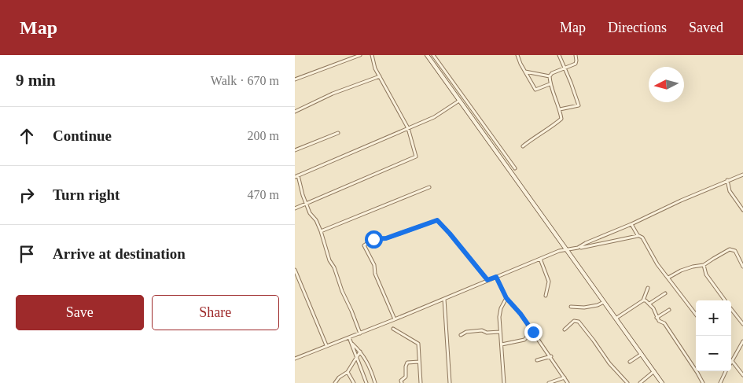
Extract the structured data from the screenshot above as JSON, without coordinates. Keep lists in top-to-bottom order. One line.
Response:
{"north":"left","page":{"header":"Map","nav":["Map","Directions","Saved"],"heading":["9 min","Walk · 670 m"],"list":[["Continue","200 m"],["Turn right","470 m"],"Arrive at destination"],"buttons":["Save","Share"],"map_buttons":["+","−"]}}
